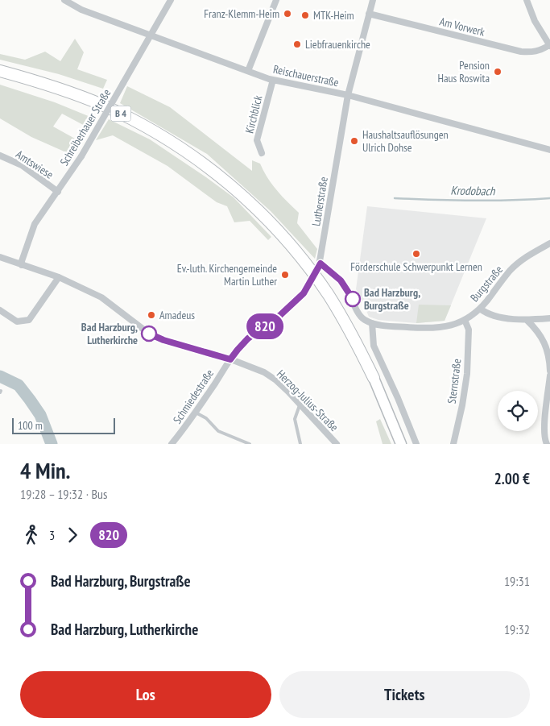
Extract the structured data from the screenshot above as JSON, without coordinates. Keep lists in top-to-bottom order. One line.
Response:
{"streets":{"highway":["B 4"],"street":["Am Vorwerk","Reischauerstraße","Kirchblick","Schreiberhauer Straße","Amtswiese","Lutherstraße","Burgstraße","Sternstraße","Schmiedestraße","Herzog-Julius-Straße"]},"crossings":[["Am Vorwerk","Lutherstraße"],["Reischauerstraße","Kirchblick"],["Reischauerstraße","Schreiberhauer Straße"],["Reischauerstraße","Lutherstraße"],["Schreiberhauer Straße","Amtswiese"],["Schreiberhauer Straße","Herzog-Julius-Straße"],["Lutherstraße","Schmiedestraße"],["Lutherstraße","Herzog-Julius-Straße"],["Burgstraße","Sternstraße"],["Schmiedestraße","Herzog-Julius-Straße"]],"water":["Krodobach"],"places":["Franz-Klemm-Heim","MTK-Heim","Liebfrauenkirche","Pension Haus Roswita","Haushaltsauflösungen Ulrich Dohse","Förderschule Schwerpunkt Lernen","Ev.-luth. Kirchengemeinde Martin Luther","Bad Harzburg, Burgstraße","Amadeus","Bad Harzburg, Lutherkirche"],"lines":["bus line 820"],"scale_bar":"100 m","page":{"on_map":"820","scale":"100 m","heading":["4 Min.","19:28 – 19:32 · Bus","2.00 €"],"legs":["3","820"],"list":[{"name":"Bad Harzburg, Burgstraße","value":"19:31"},{"name":"Bad Harzburg, Lutherkirche","value":"19:32"}],"buttons":["Los","Tickets"]}}
